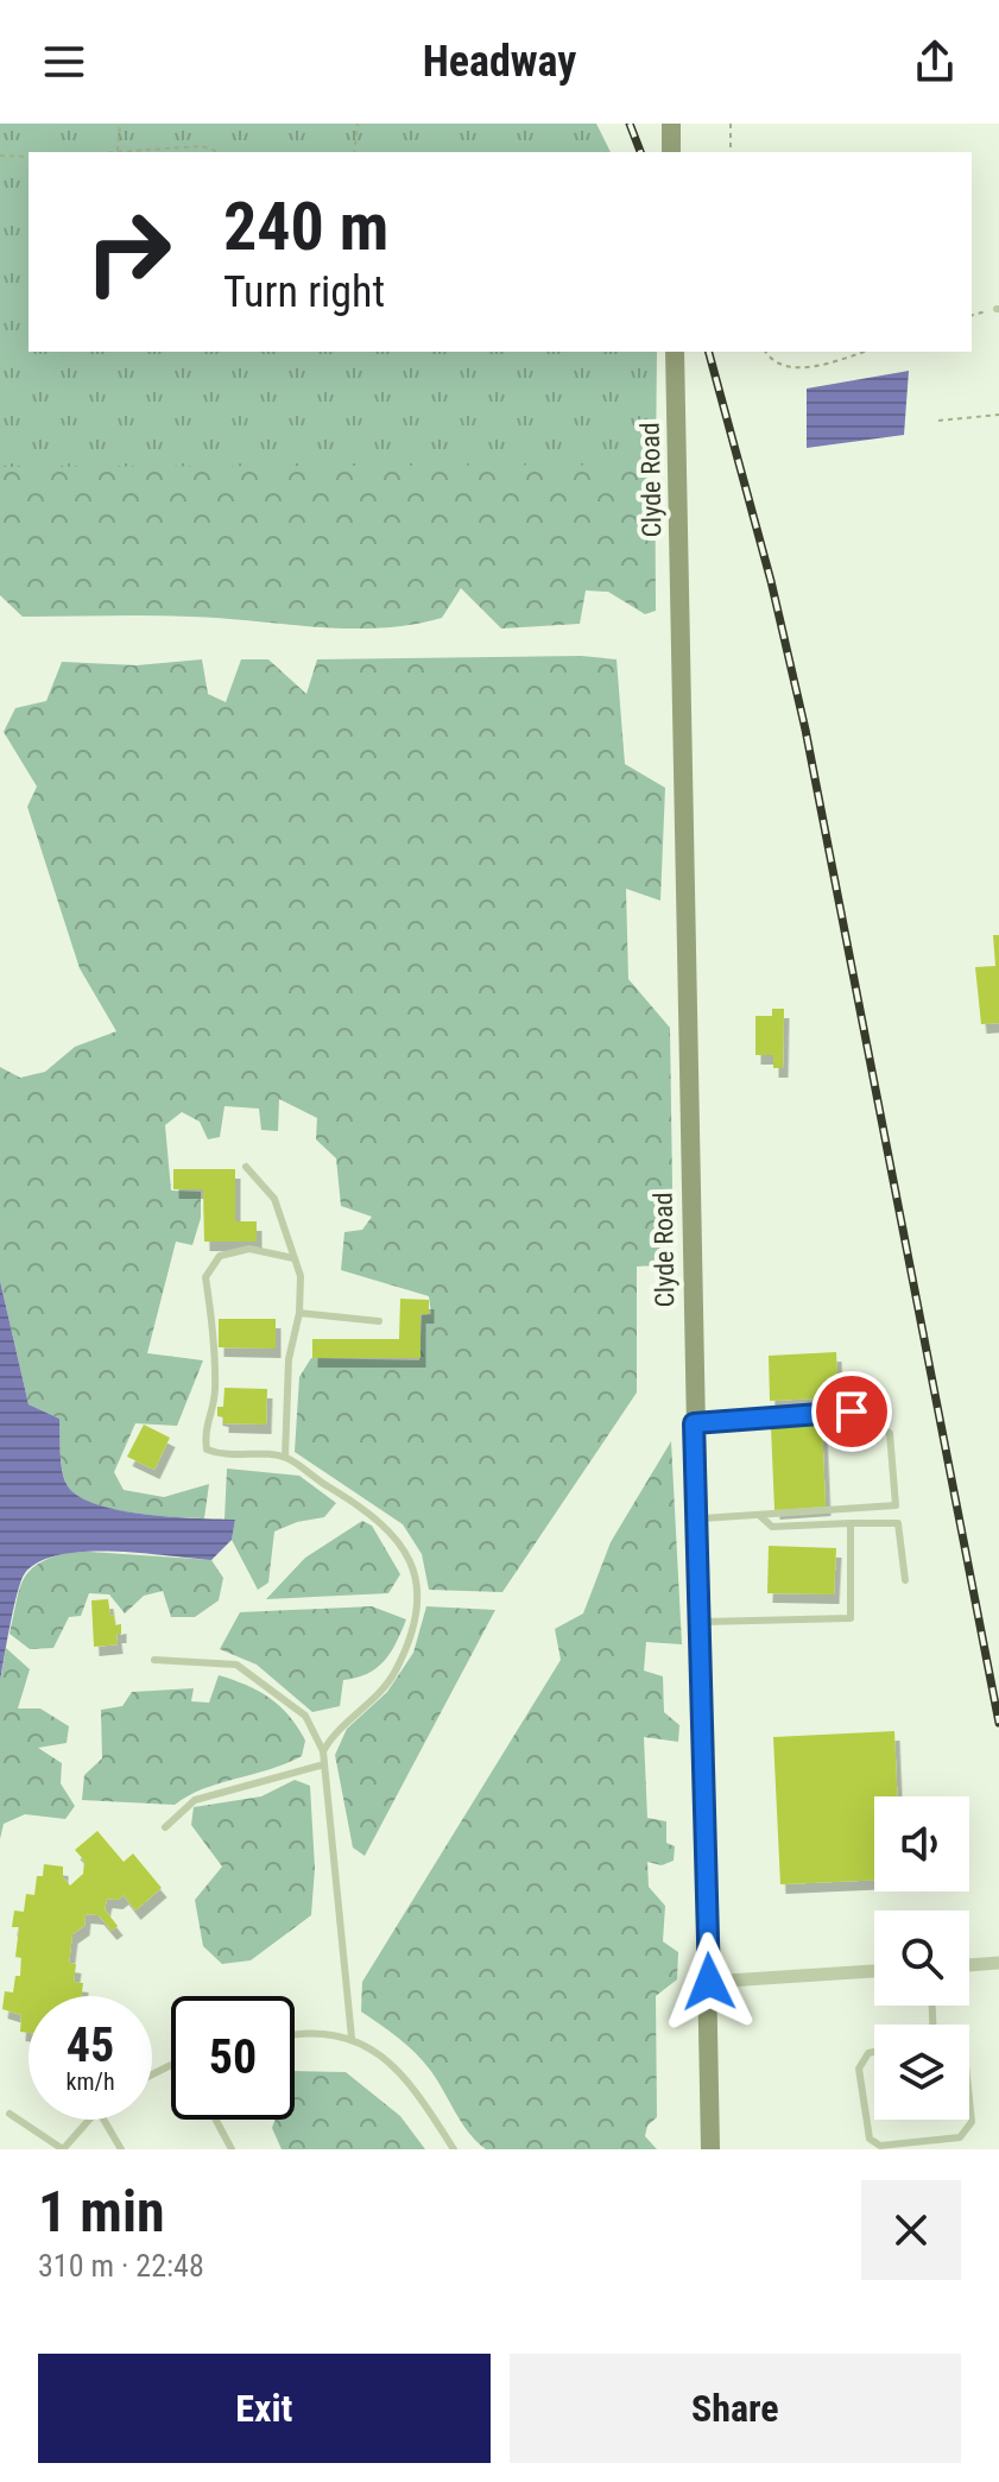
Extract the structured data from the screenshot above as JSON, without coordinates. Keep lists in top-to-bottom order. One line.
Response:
{"streets":{"main road":["Clyde Road"]},"page":{"header":"Headway","turn":["240 m","Turn right"],"speed":"45 km/h","limit":"50","heading":["1 min","310 m · 22:48"],"buttons":["Exit","Share"]}}
